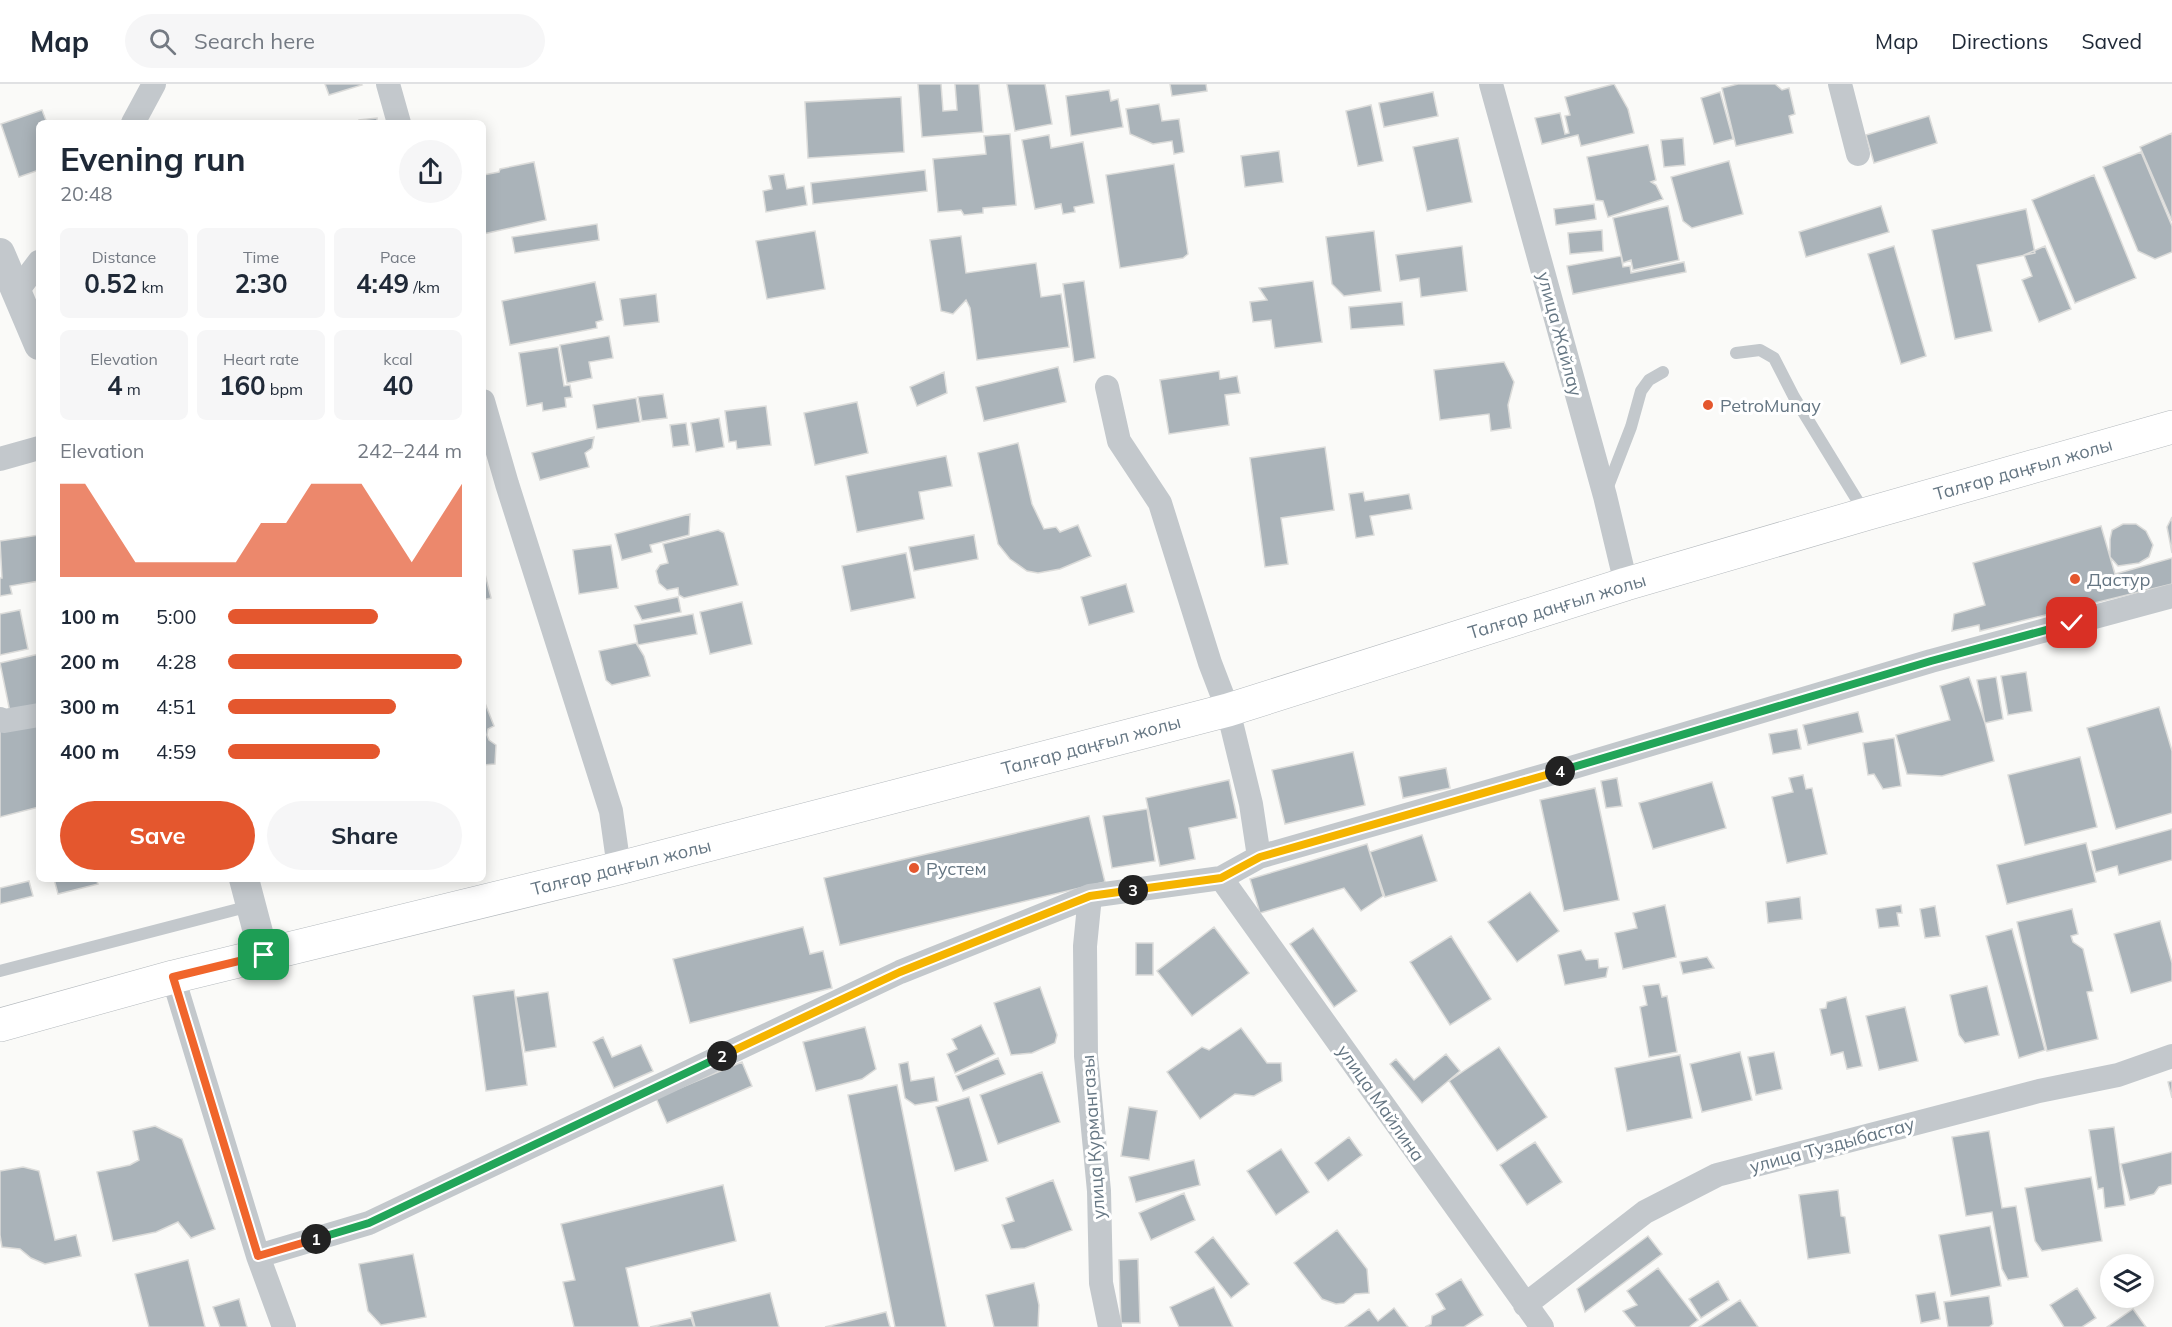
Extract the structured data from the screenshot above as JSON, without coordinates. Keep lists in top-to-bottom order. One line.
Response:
{"streets":{"main road":["Талғар даңғыл жолы"],"street":["улица Жайлау","улица Майлина","улица Курмангазы","улица Туздыбастау"]},"crossings":[["улица Жайлау","Талғар даңғыл жолы"],["улица Майлина","улица Туздыбастау"]],"places":["PetroMunay","Дастур","Рустем"],"page":{"header":"Map","search":"Search here","nav":["Map","Directions","Saved"],"heading":["Evening run","20:48"],"stats":[["Distance","0.52 km"],["Time","2:30"],["Pace","4:49 /km"],["Elevation","4 m"],["Heart rate","160 bpm"],["kcal","40"]],"chart":["Elevation","242–244 m"],"list":[{"name":"100 m","note":"5:00"},{"name":"200 m","note":"4:28"},{"name":"300 m","note":"4:51"},{"name":"400 m","note":"4:59"}],"pins":["4","3","2","1"],"buttons":["Save","Share"]}}
